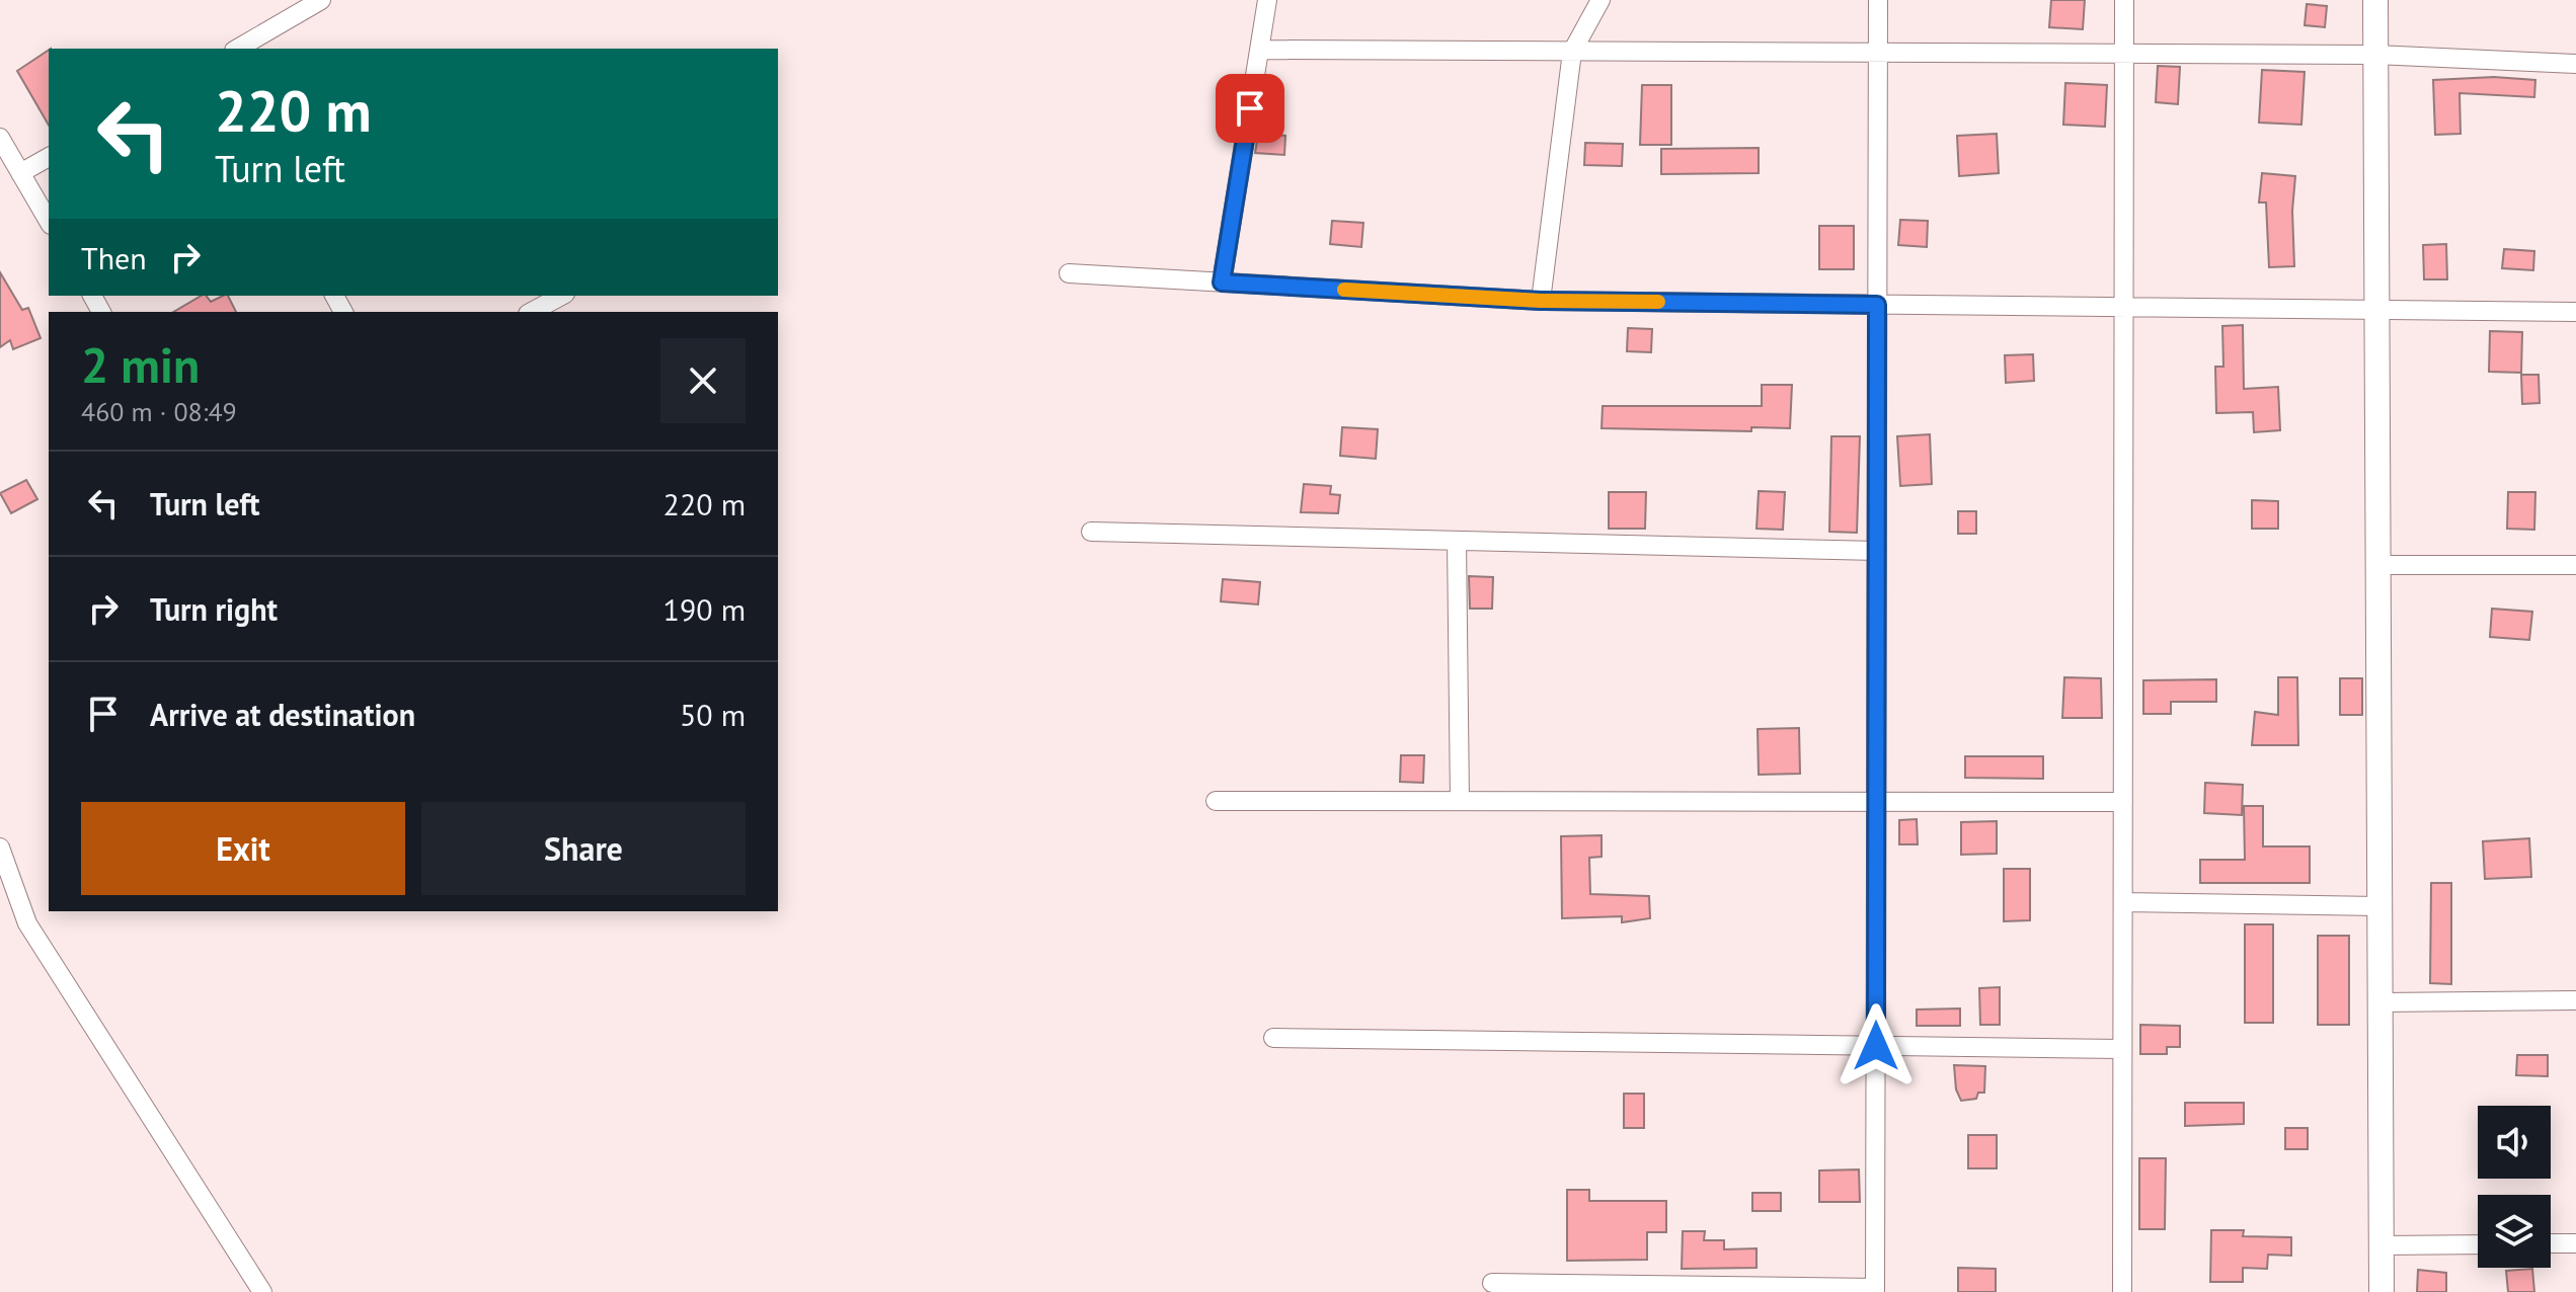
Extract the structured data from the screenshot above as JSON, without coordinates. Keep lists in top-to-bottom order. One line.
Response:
{"page":{"turn":["220 m","Turn left"],"then":"Then","heading":["2 min","460 m · 08:49"],"list":[{"name":"Turn left","value":"220 m"},{"name":"Turn right","value":"190 m"},{"name":"Arrive at destination","value":"50 m"}],"buttons":["Exit","Share"]}}
